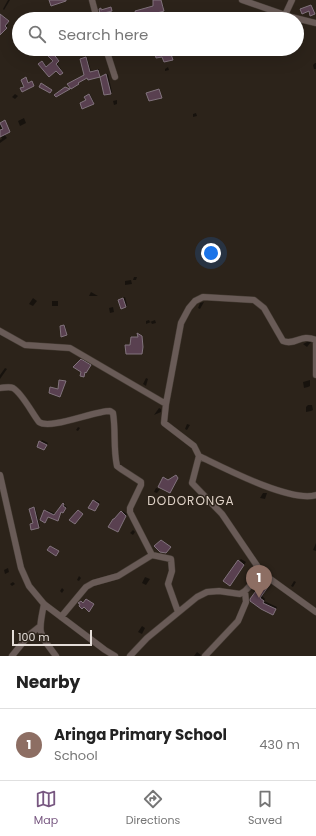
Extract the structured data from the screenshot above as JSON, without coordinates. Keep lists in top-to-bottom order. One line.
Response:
{"districts":["DODORONGA"],"scale_bar":"100 m","page":{"search":"Search here","pins":"1","scale":"100 m","heading":"Nearby","list":[{"mark":"1","name":"Aringa Primary School","note":"School","value":"430 m"}],"nav":["Map","Directions","Saved"]}}
